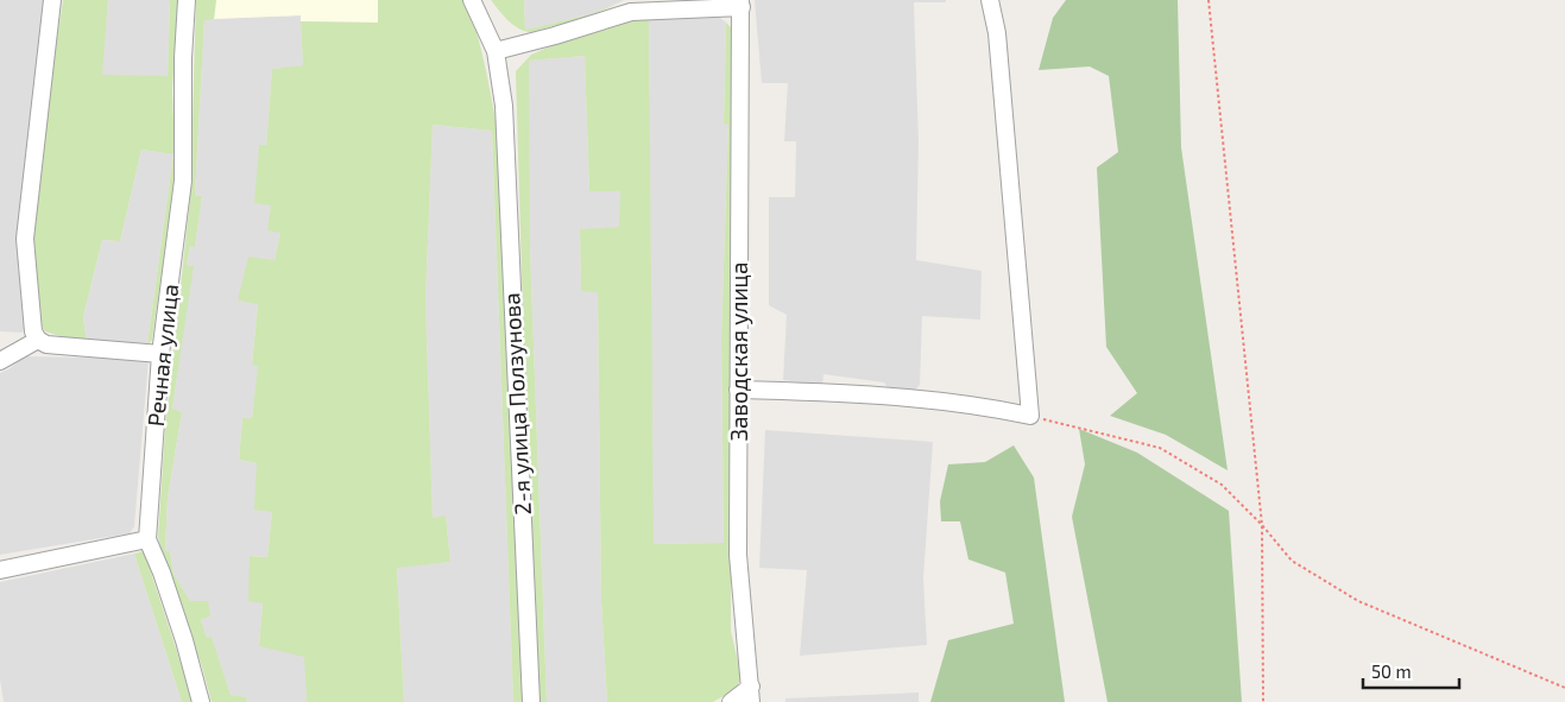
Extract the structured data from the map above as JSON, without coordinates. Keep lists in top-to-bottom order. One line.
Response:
{"streets":{"street":["Заводская улица","Речная улица","2-я улица Ползунова"]},"scale_bar":"50 m"}
